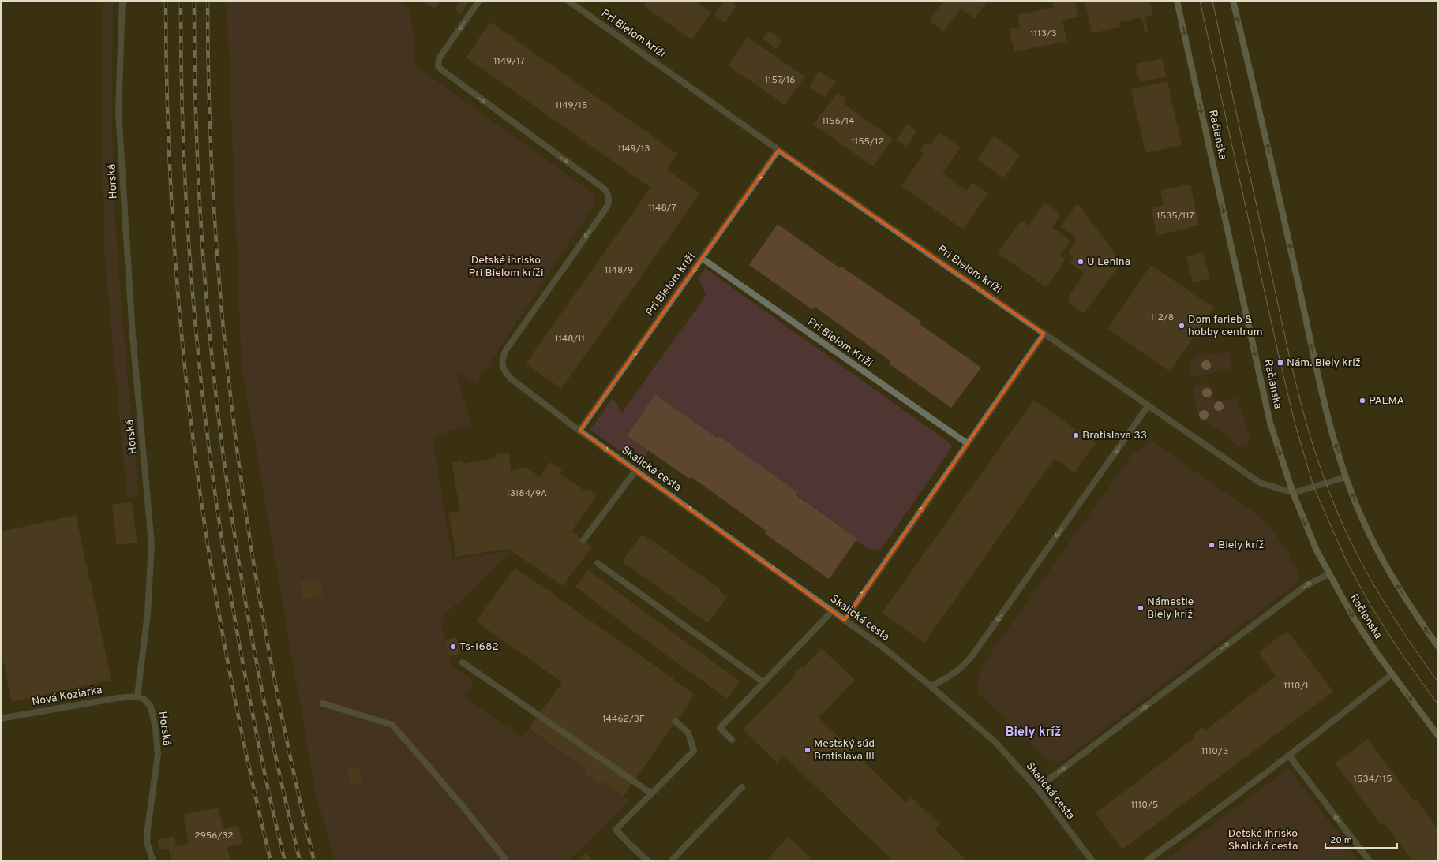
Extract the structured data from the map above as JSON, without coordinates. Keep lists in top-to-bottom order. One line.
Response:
{"streets":{"main road":["Račianska"],"street":["Pri Bielom kríži","Horská","Pri Bielom Kríži","Skalická cesta","Nová Koziarka"]},"crossings":[["Pri Bielom kríži","Pri Bielom Kríži"],["Pri Bielom kríži","Skalická cesta"],["Horská","Nová Koziarka"]],"districts":["Biely kríž"],"parks":["Detské ihrisko Pri Bielom kríži","Detské ihrisko Skalická cesta"],"places":{"other":["U Lenina","Dom farieb & hobby centrum","PALMA","Bratislava 33","Biely kríž","Námestie Biely kríž","Ts-1682","Mestský súd Bratislava III"],"transit":["Nám. Biely kríž"]},"house_numbers":["1113/3","1149/17","1157/16","1149/15","1156/14","1155/12","1149/13","1148/7","1535/117","1148/9","1112/8","1148/11","13184/9A","1110/1","14462/3F","1110/3","1534/115","1110/5","2956/32"],"scale_bar":"20 m"}
